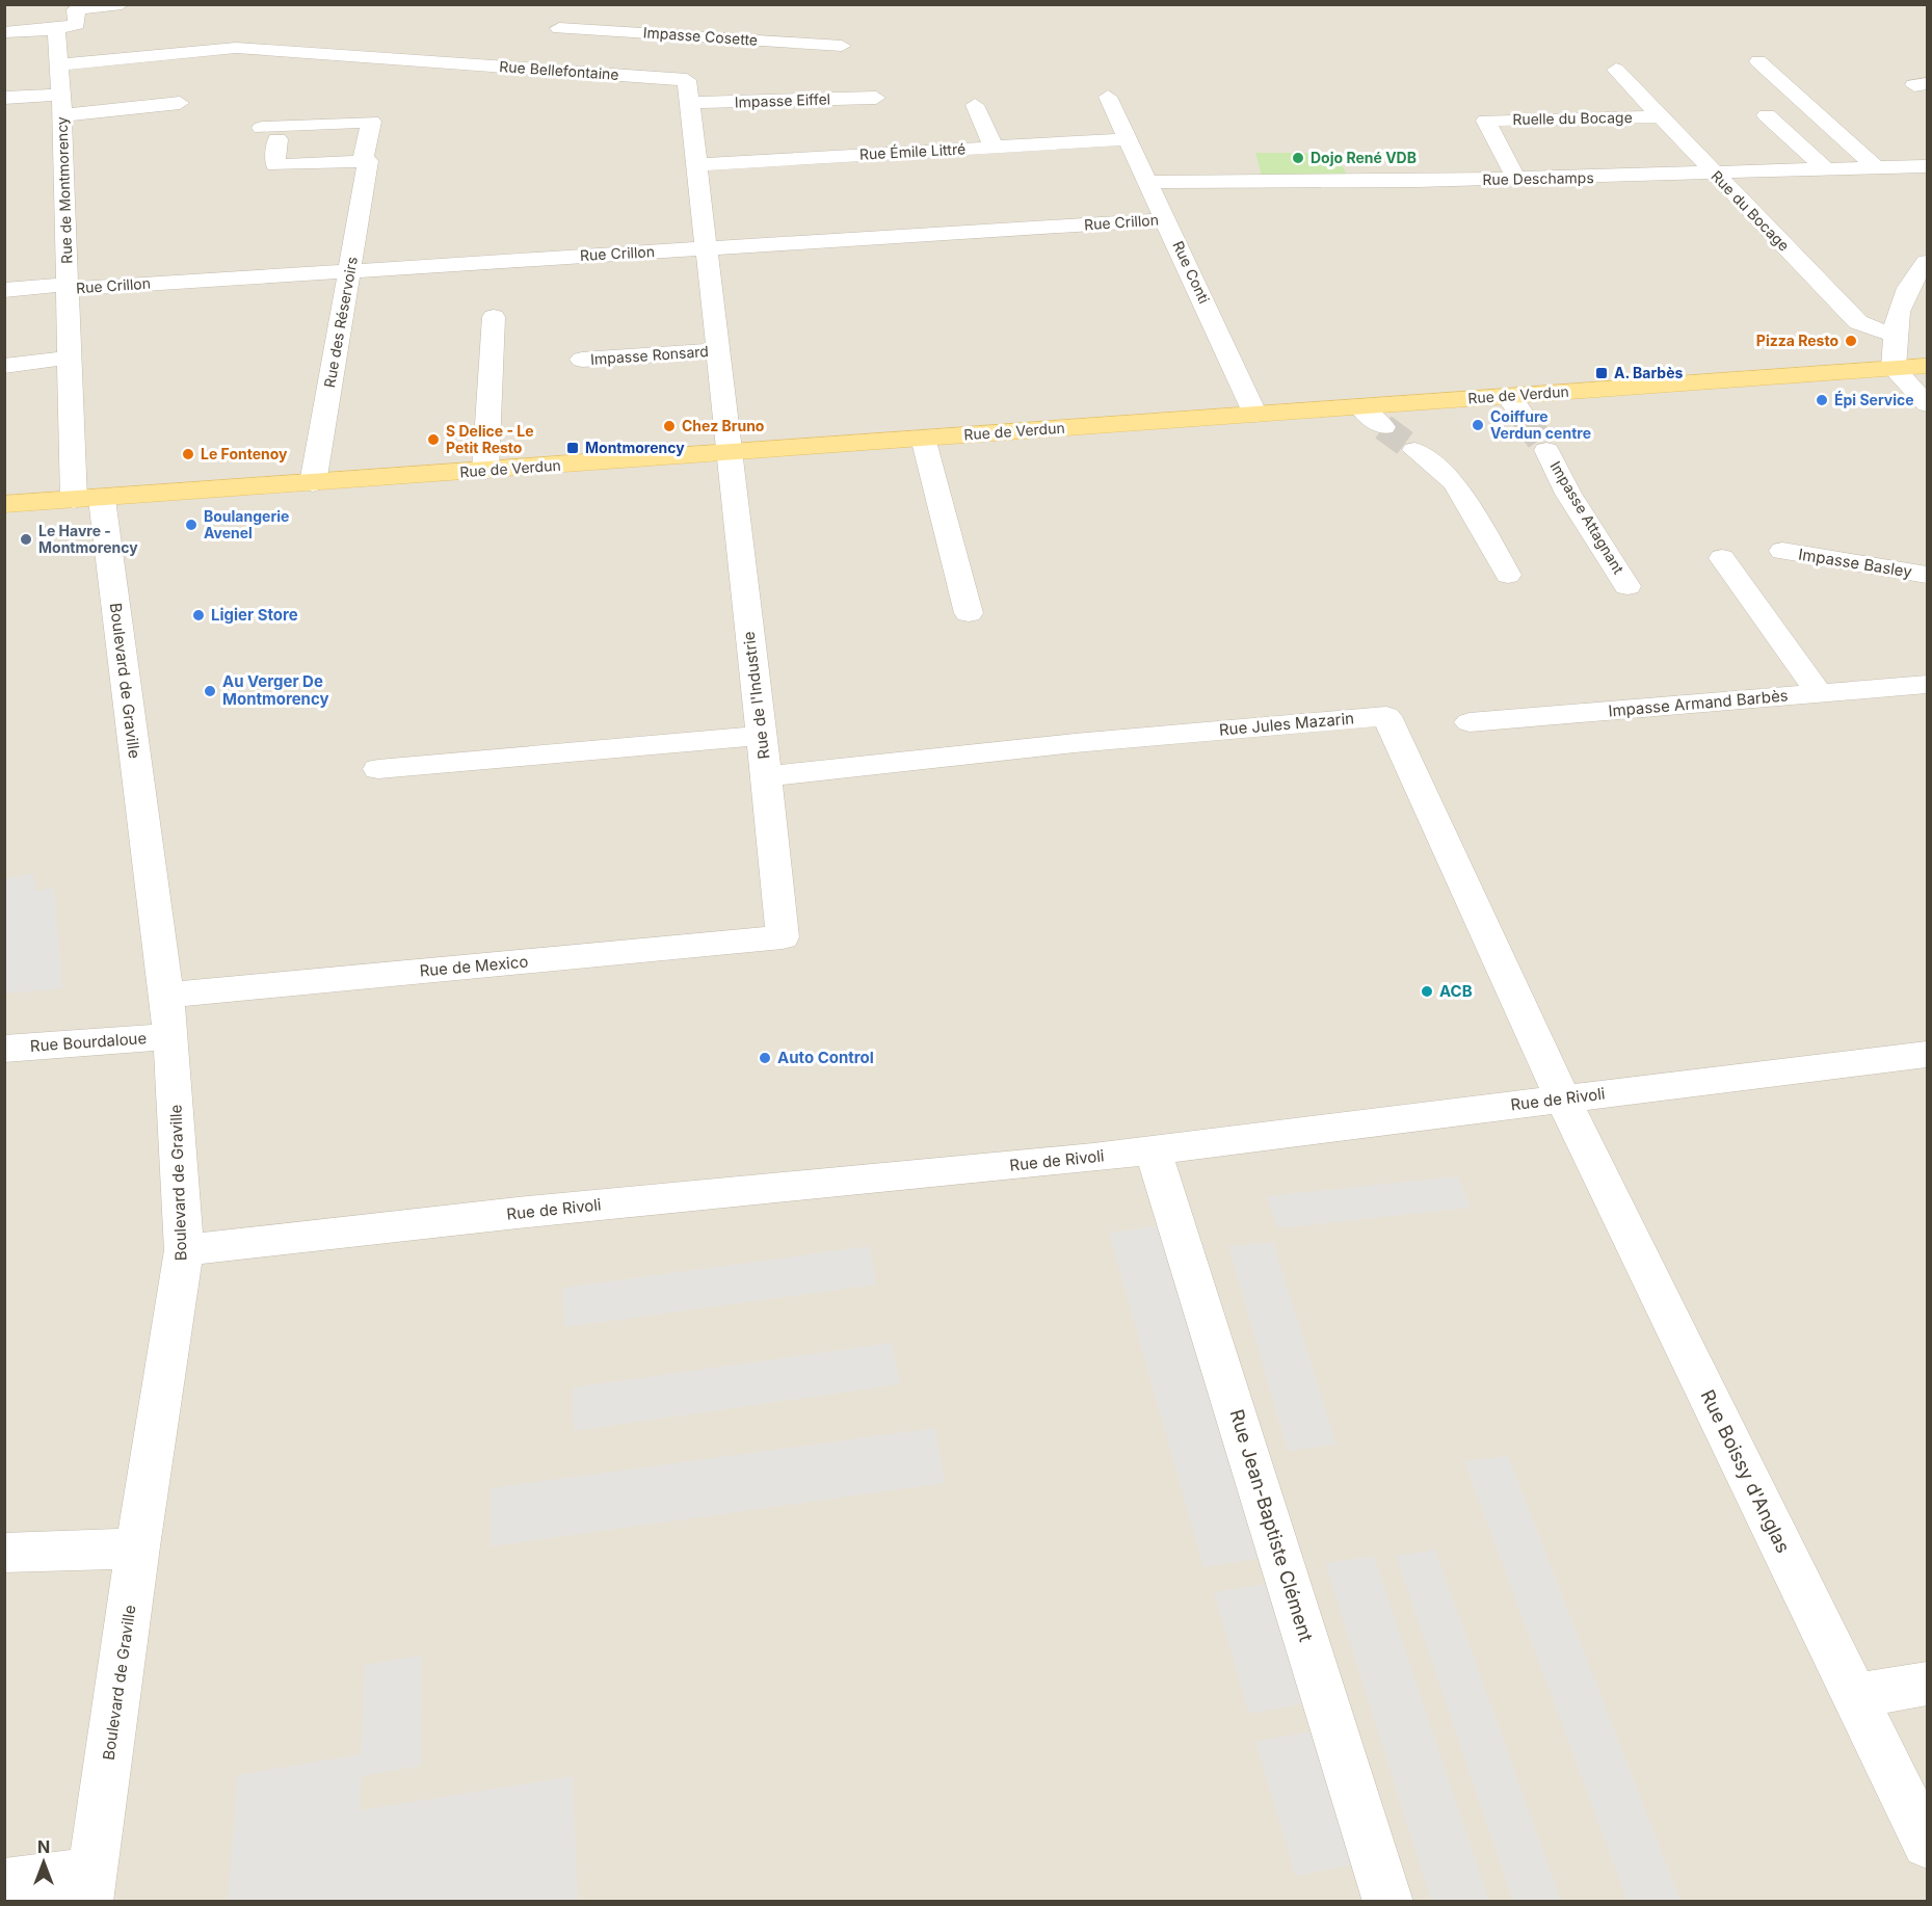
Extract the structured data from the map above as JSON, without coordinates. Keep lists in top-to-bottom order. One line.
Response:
{"streets":{"main road":["Rue de Verdun"],"street":["Impasse Cosette","Rue Bellefontaine","Impasse Eiffel","Ruelle du Bocage","Rue Émile Littré","Rue Deschamps","Rue de Montmorency","Rue du Bocage","Rue Crillon","Rue Conti","Rue des Réservoirs","Impasse Ronsard","Impasse Attagnant","Impasse Basley","Boulevard de Graville","Rue de l'Industrie","Impasse Armand Barbès","Rue Jules Mazarin","Rue de Mexico","Rue Bourdaloue","Rue de Rivoli","Rue Boissy d'Anglas","Rue Jean-Baptiste Clément"]},"crossings":[["Rue Bellefontaine","Impasse Eiffel"],["Rue Bellefontaine","Rue de Montmorency"],["Ruelle du Bocage","Rue Deschamps"],["Ruelle du Bocage","Rue du Bocage"],["Rue Émile Littré","Rue Conti"],["Rue Deschamps","Rue du Bocage"],["Rue Deschamps","Rue Conti"],["Rue de Montmorency","Rue Crillon"],["Rue de Montmorency","Rue de Verdun"],["Rue de Montmorency","Boulevard de Graville"],["Rue Crillon","Rue Conti"],["Rue Crillon","Rue des Réservoirs"],["Rue Conti","Rue de Verdun"],["Rue des Réservoirs","Rue de Verdun"],["Rue de Verdun","Boulevard de Graville"],["Rue de Verdun","Rue de l'Industrie"],["Boulevard de Graville","Rue de Mexico"],["Boulevard de Graville","Rue Bourdaloue"],["Boulevard de Graville","Rue de Rivoli"],["Rue de l'Industrie","Rue Jules Mazarin"],["Rue de l'Industrie","Rue de Mexico"],["Rue Jules Mazarin","Rue de Rivoli"],["Rue Jules Mazarin","Rue Boissy d'Anglas"],["Rue de Rivoli","Rue Boissy d'Anglas"],["Rue de Rivoli","Rue Jean-Baptiste Clément"]],"places":{"other":["Dojo René VDB","Pizza Resto","Épi Service","Coiffure Verdun centre","Chez Bruno","S Delice - Le Petit Resto","Le Fontenoy","Boulangerie Avenel","Le Havre - Montmorency","Ligier Store","Au Verger De Montmorency","ACB","Auto Control"],"transit":["A. Barbès","Montmorency"]},"north":"top"}
